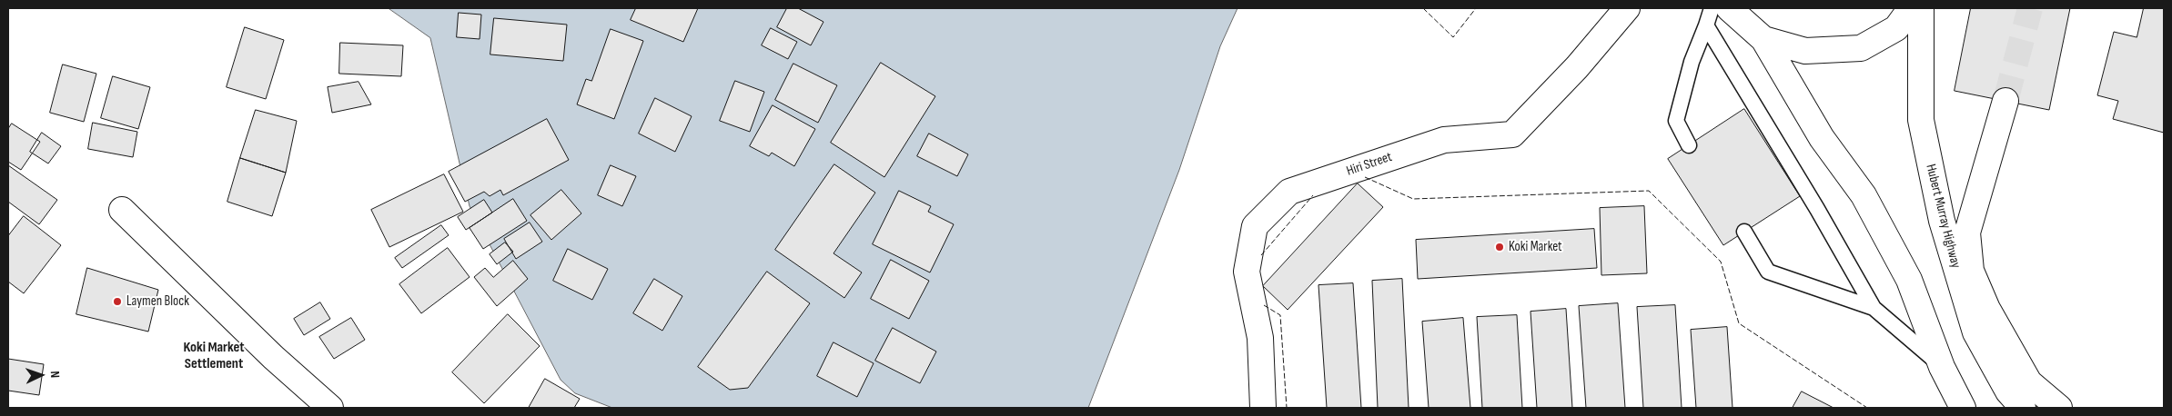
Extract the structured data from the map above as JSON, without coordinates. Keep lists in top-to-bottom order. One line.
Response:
{"streets":{"main road":["Hiri Street","Hubert Murray Highway"]},"districts":["Koki Market Settlement"],"places":["Koki Market","Laymen Block"],"north":"right"}
